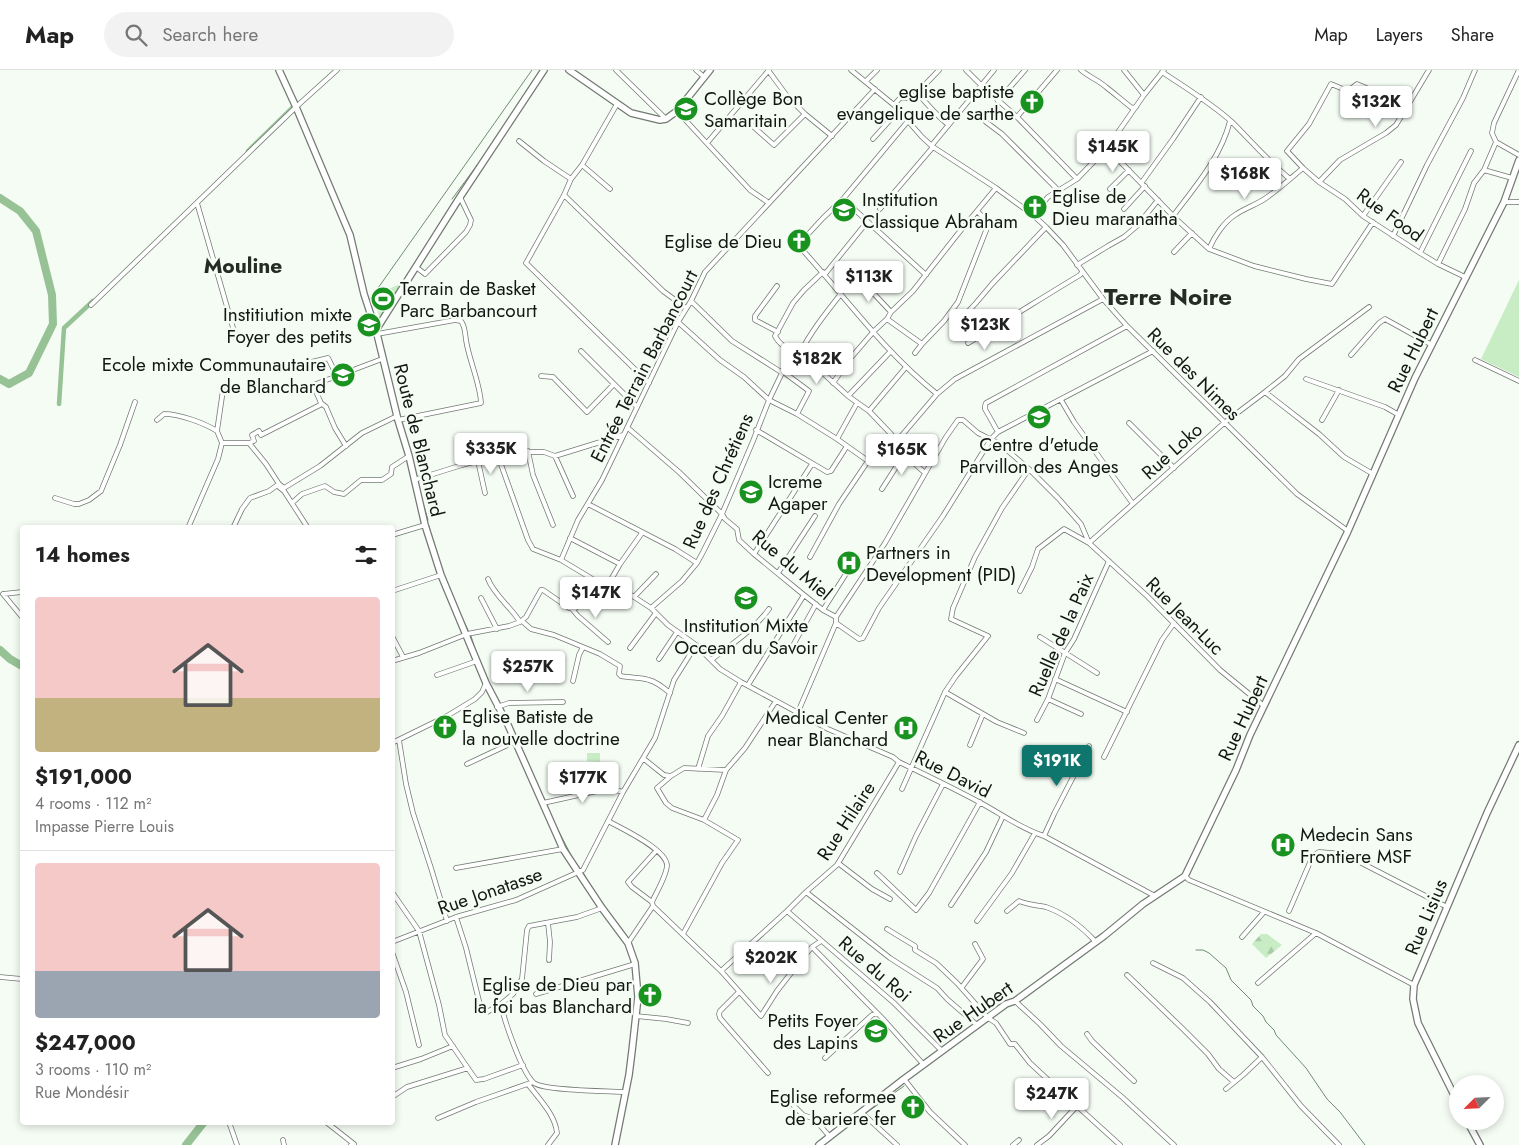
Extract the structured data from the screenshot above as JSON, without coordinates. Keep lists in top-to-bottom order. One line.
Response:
{"streets":{"street":["Rue Food","Rue Hubert","Entrée Terrain Barbancourt","Rue des Nimes","Route de Blanchard","Rue Loko","Rue des Chrétiens","Rue du Miel","Rue Jean-Luc","Ruelle de la Paix","Rue David","Rue Hilaire","Rue Jonatasse","Rue Lisius","Rue du Roi"]},"crossings":[["Rue Food","Rue Hubert"],["Rue Hubert","Rue des Nimes"],["Rue Hubert","Rue Jean-Luc"],["Rue Hubert","Rue David"],["Rue Hubert","Rue du Roi"],["Entrée Terrain Barbancourt","Rue des Nimes"],["Entrée Terrain Barbancourt","Rue du Miel"],["Rue des Nimes","Rue Loko"],["Route de Blanchard","Rue Jonatasse"],["Rue Loko","Rue Jean-Luc"],["Rue des Chrétiens","Rue du Miel"],["Rue des Chrétiens","Rue David"],["Rue Jean-Luc","Ruelle de la Paix"],["Rue David","Rue Hilaire"],["Rue David","Rue Jonatasse"],["Rue Hilaire","Rue du Roi"]],"districts":["Mouline","Terre Noire"],"places":{"church":["eglise baptiste evangelique de sarthe","Eglise de Dieu maranatha","Eglise de Dieu","Eglise Batiste de la nouvelle doctrine","Eglise de Dieu par la foi bas Blanchard","Eglise reformee de bariere fer"],"school or university":["Collège Bon Samaritain","Institution Classique Abraham","Institiution mixte Foyer des petits","Ecole mixte Communautaire de Blanchard","Centre d'etude Parvillon des Anges","Icreme Agaper","Institution Mixte Occean du Savoir","Petits Foyer des Lapins"],"sports":["Terrain de Basket Parc Barbancourt"],"hospital":["Partners in Development (PID)","Medical Center near Blanchard","Medecin Sans Frontiere MSF"]},"north":"bottom left","page":{"header":"Map","search":"Search here","nav":["Map","Layers","Share"],"price":["$132K","$145K","$168K","$113K","$123K","$182K","$335K","$165K","$147K","$257K","$191K","$177K","$202K","$247K"],"heading":"14 homes","list":[{"name":"$191,000","note":"4 rooms · 112 m² · Impasse Pierre Louis"},{"name":"$247,000","note":"3 rooms · 110 m² · Rue Mondésir"}]}}
